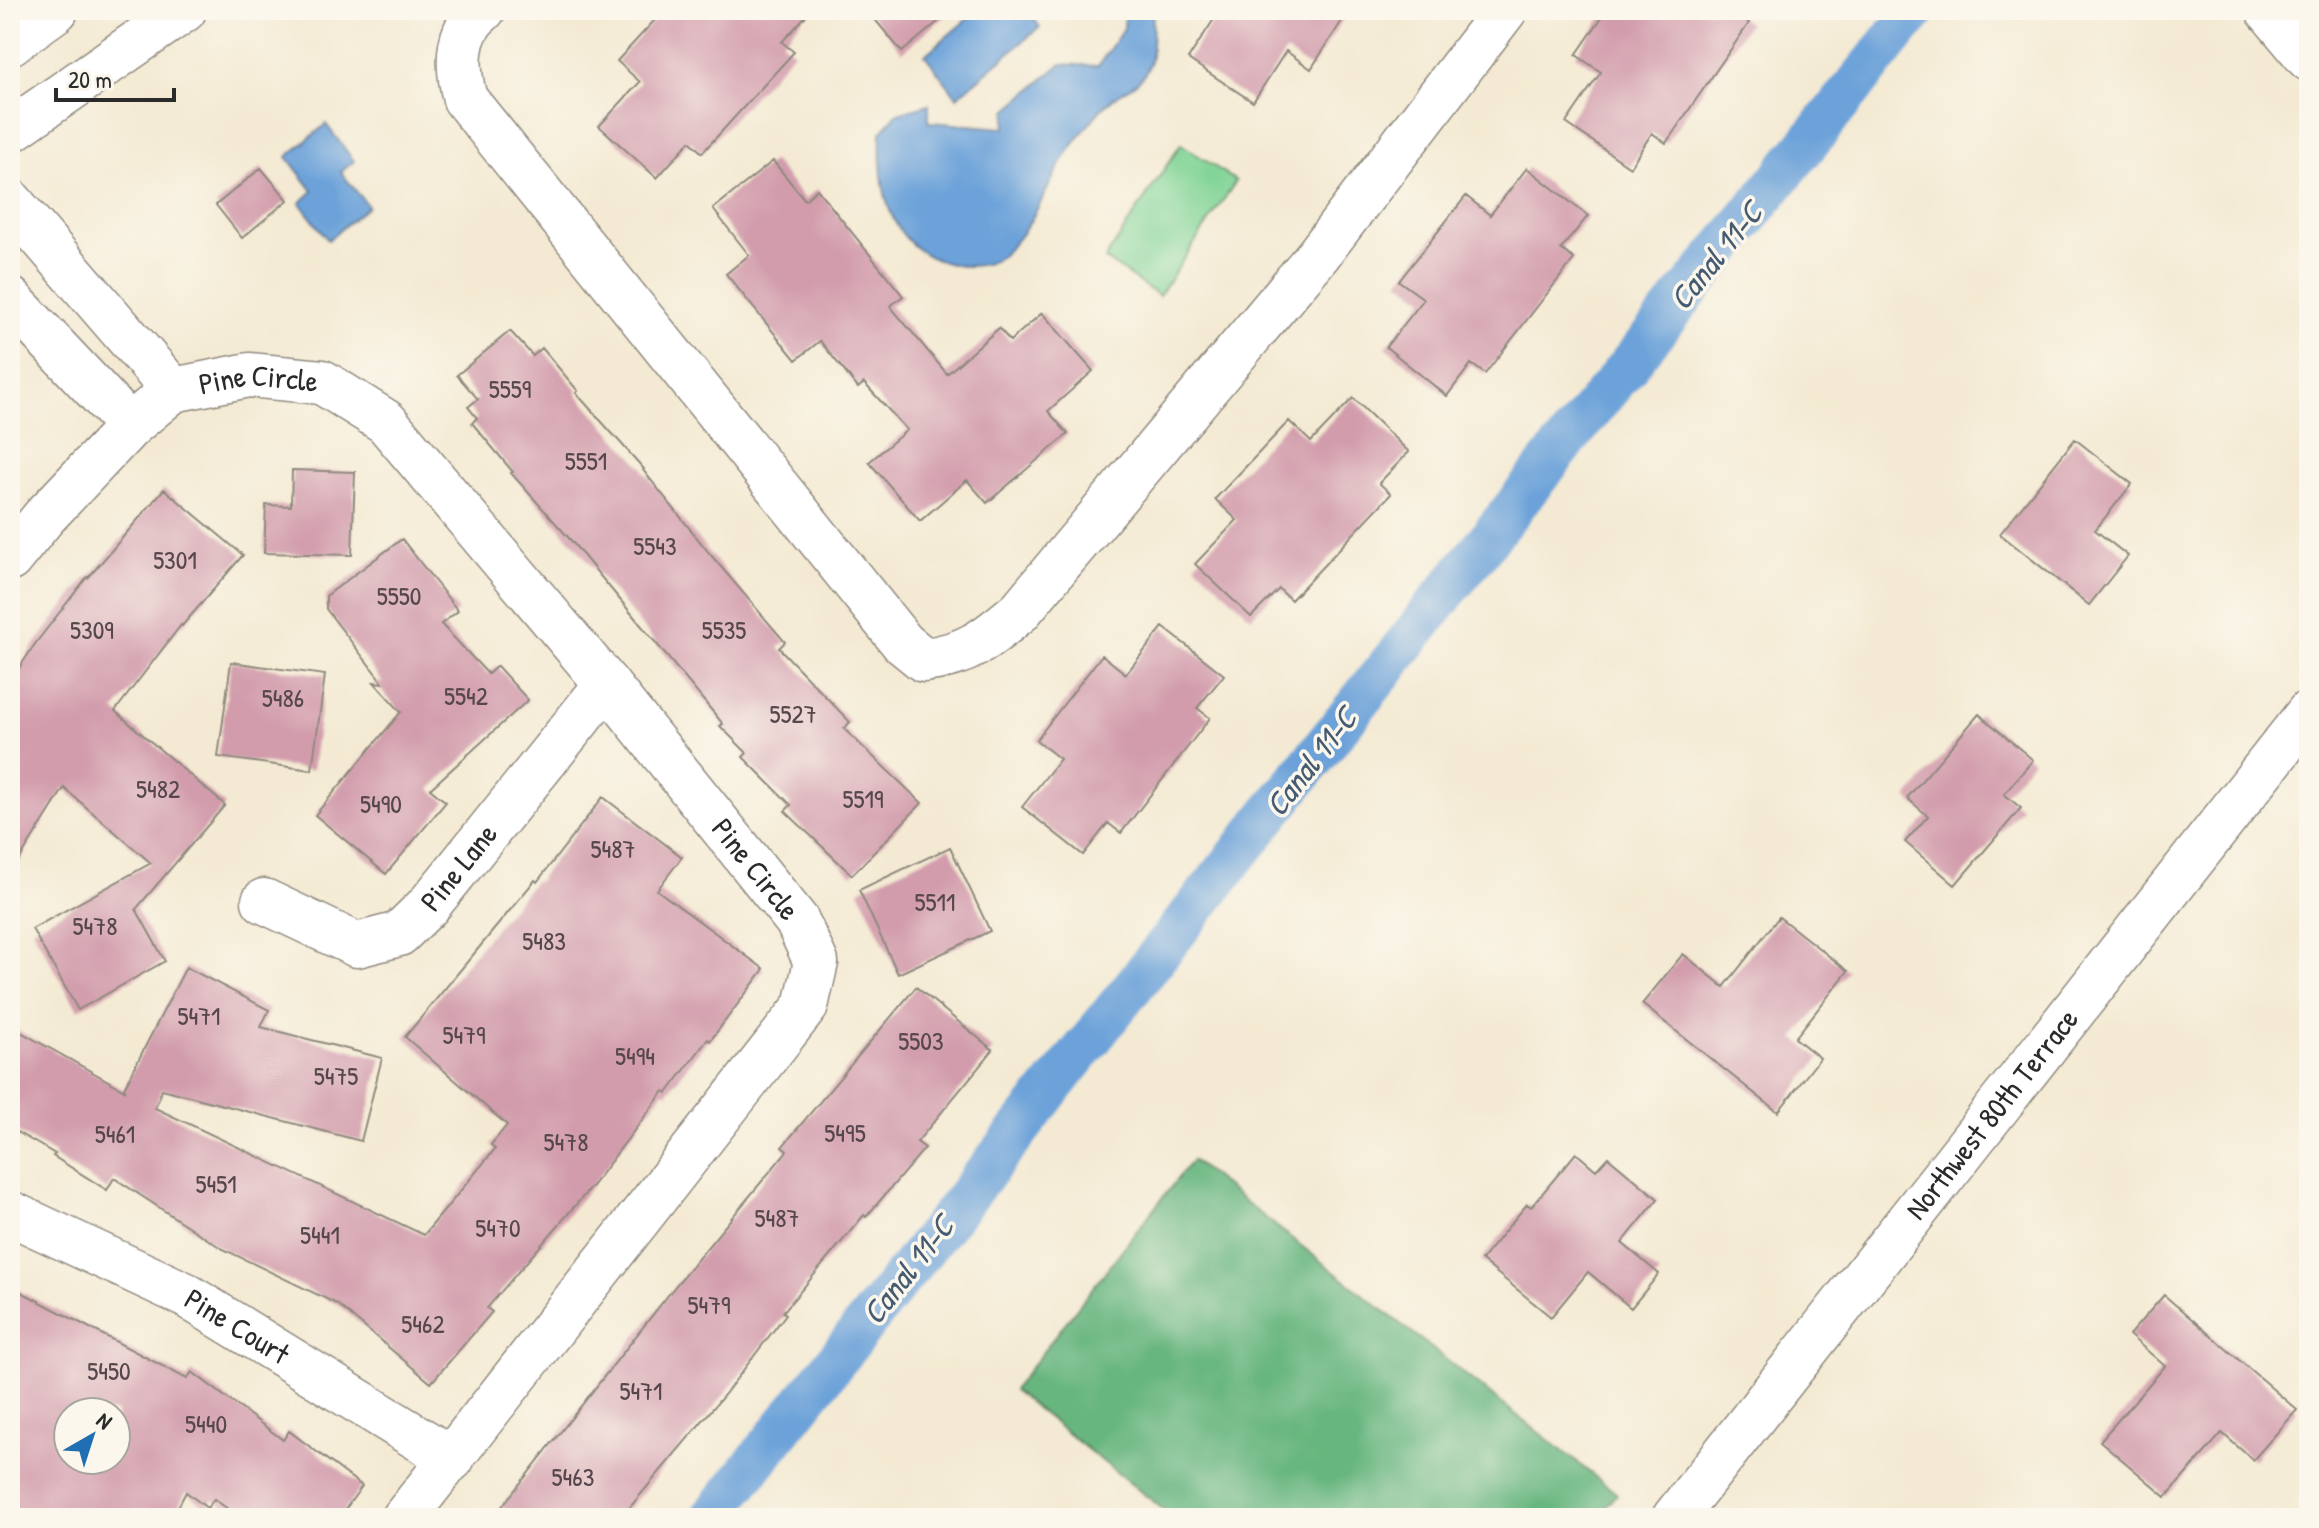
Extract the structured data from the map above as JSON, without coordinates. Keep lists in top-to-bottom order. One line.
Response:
{"streets":{"street":["Pine Circle","Pine Lane","Northwest 80th Terrace","Pine Court"]},"crossings":[["Pine Circle","Pine Lane"],["Pine Circle","Pine Court"]],"water":["Canal 11-C"],"house_numbers":["5559","5551","5543","5301","5550","5309","5535","5542","5486","5527","5482","5519","5490","5487","5511","5478","5483","5471","5479","5503","5494","5475","5495","5461","5478","5451","5487","5470","5441","5479","5462","5450","5471","5440","5463"],"scale_bar":"20 m","north":"top right"}
